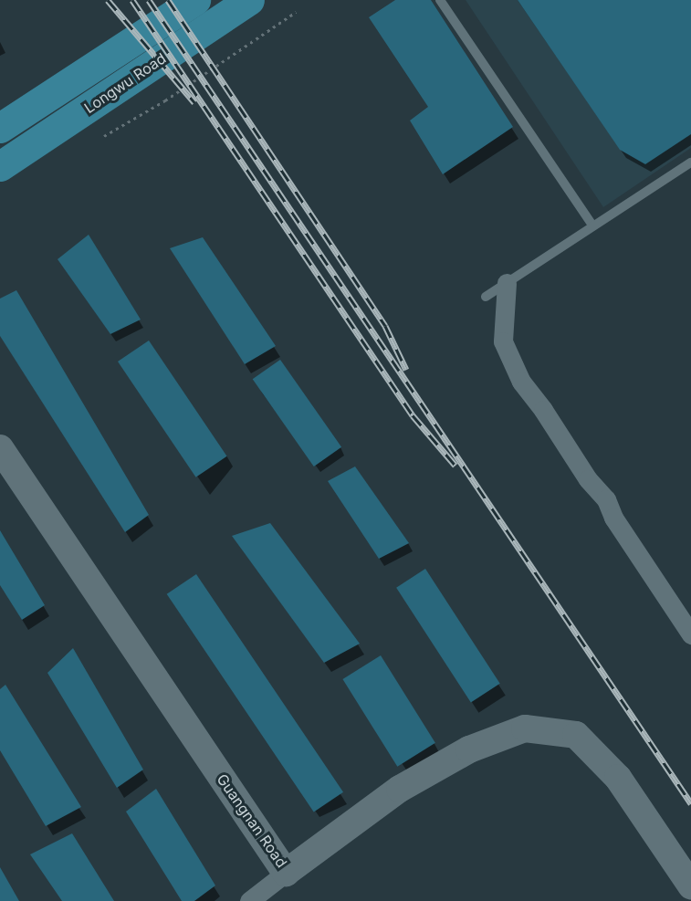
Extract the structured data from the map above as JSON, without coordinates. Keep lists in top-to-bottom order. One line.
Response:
{"streets":{"main road":["Longwu Road"],"street":["Guangnan Road"]}}
